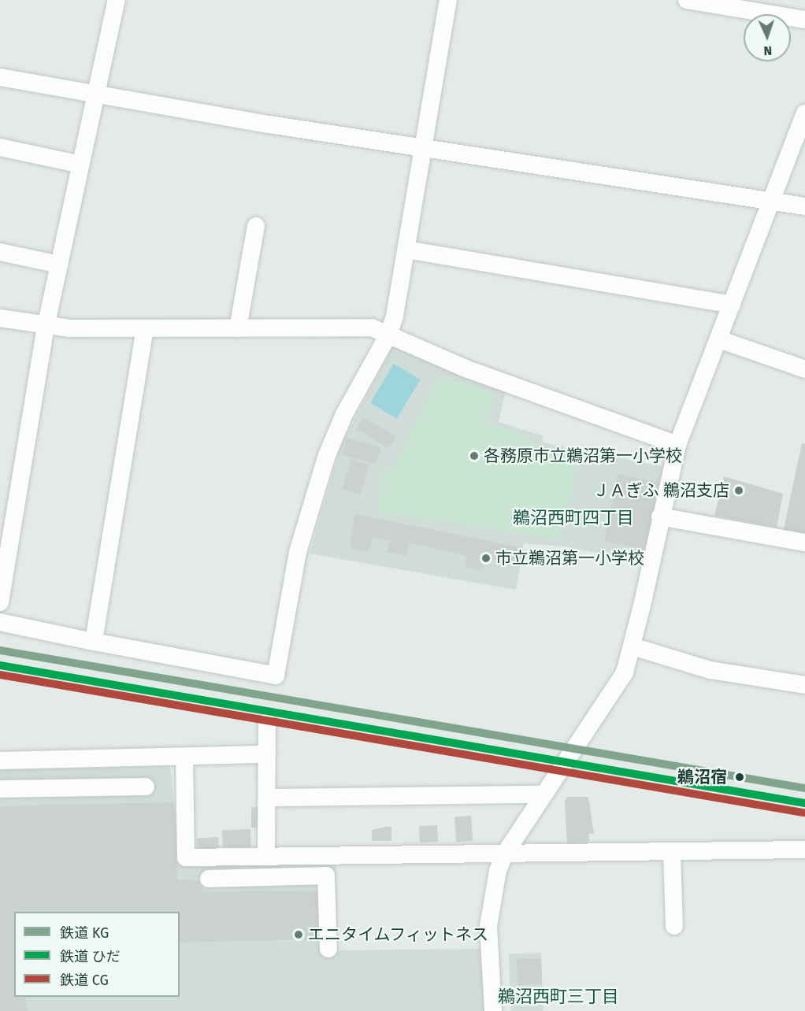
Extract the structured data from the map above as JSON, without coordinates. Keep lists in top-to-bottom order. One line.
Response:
{"districts":["鵜沼西町四丁目","鵜沼西町三丁目"],"places":["各務原市立鵜沼第一小学校","ＪＡぎふ 鵜沼支店","市立鵜沼第一小学校","鵜沼宿","エニタイムフィットネス"],"lines":["rail line KG","rail line ひだ","rail line CG"],"legend":["鉄道 KG","鉄道 ひだ","鉄道 CG"],"north":"bottom"}
